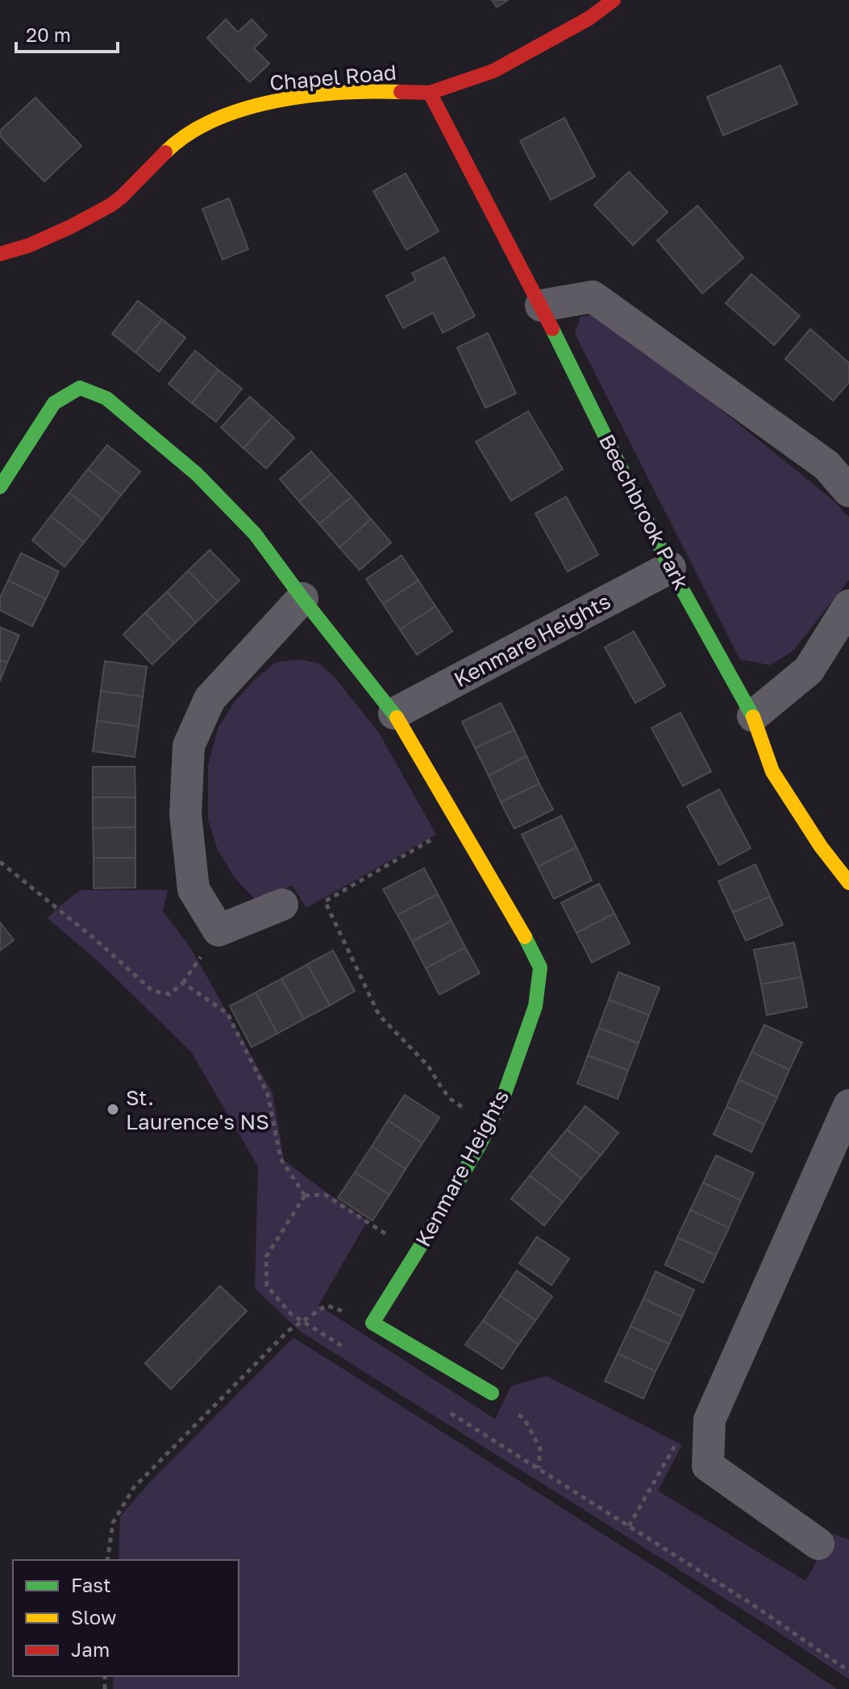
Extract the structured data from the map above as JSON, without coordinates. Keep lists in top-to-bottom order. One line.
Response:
{"streets":{"street":["Chapel Road","Beechbrook Park","Kenmare Heights"]},"crossings":[["Chapel Road","Beechbrook Park"],["Beechbrook Park","Kenmare Heights"]],"places":["St. Laurence's NS"],"legend":["Fast","Slow","Jam"],"scale_bar":"20 m"}
